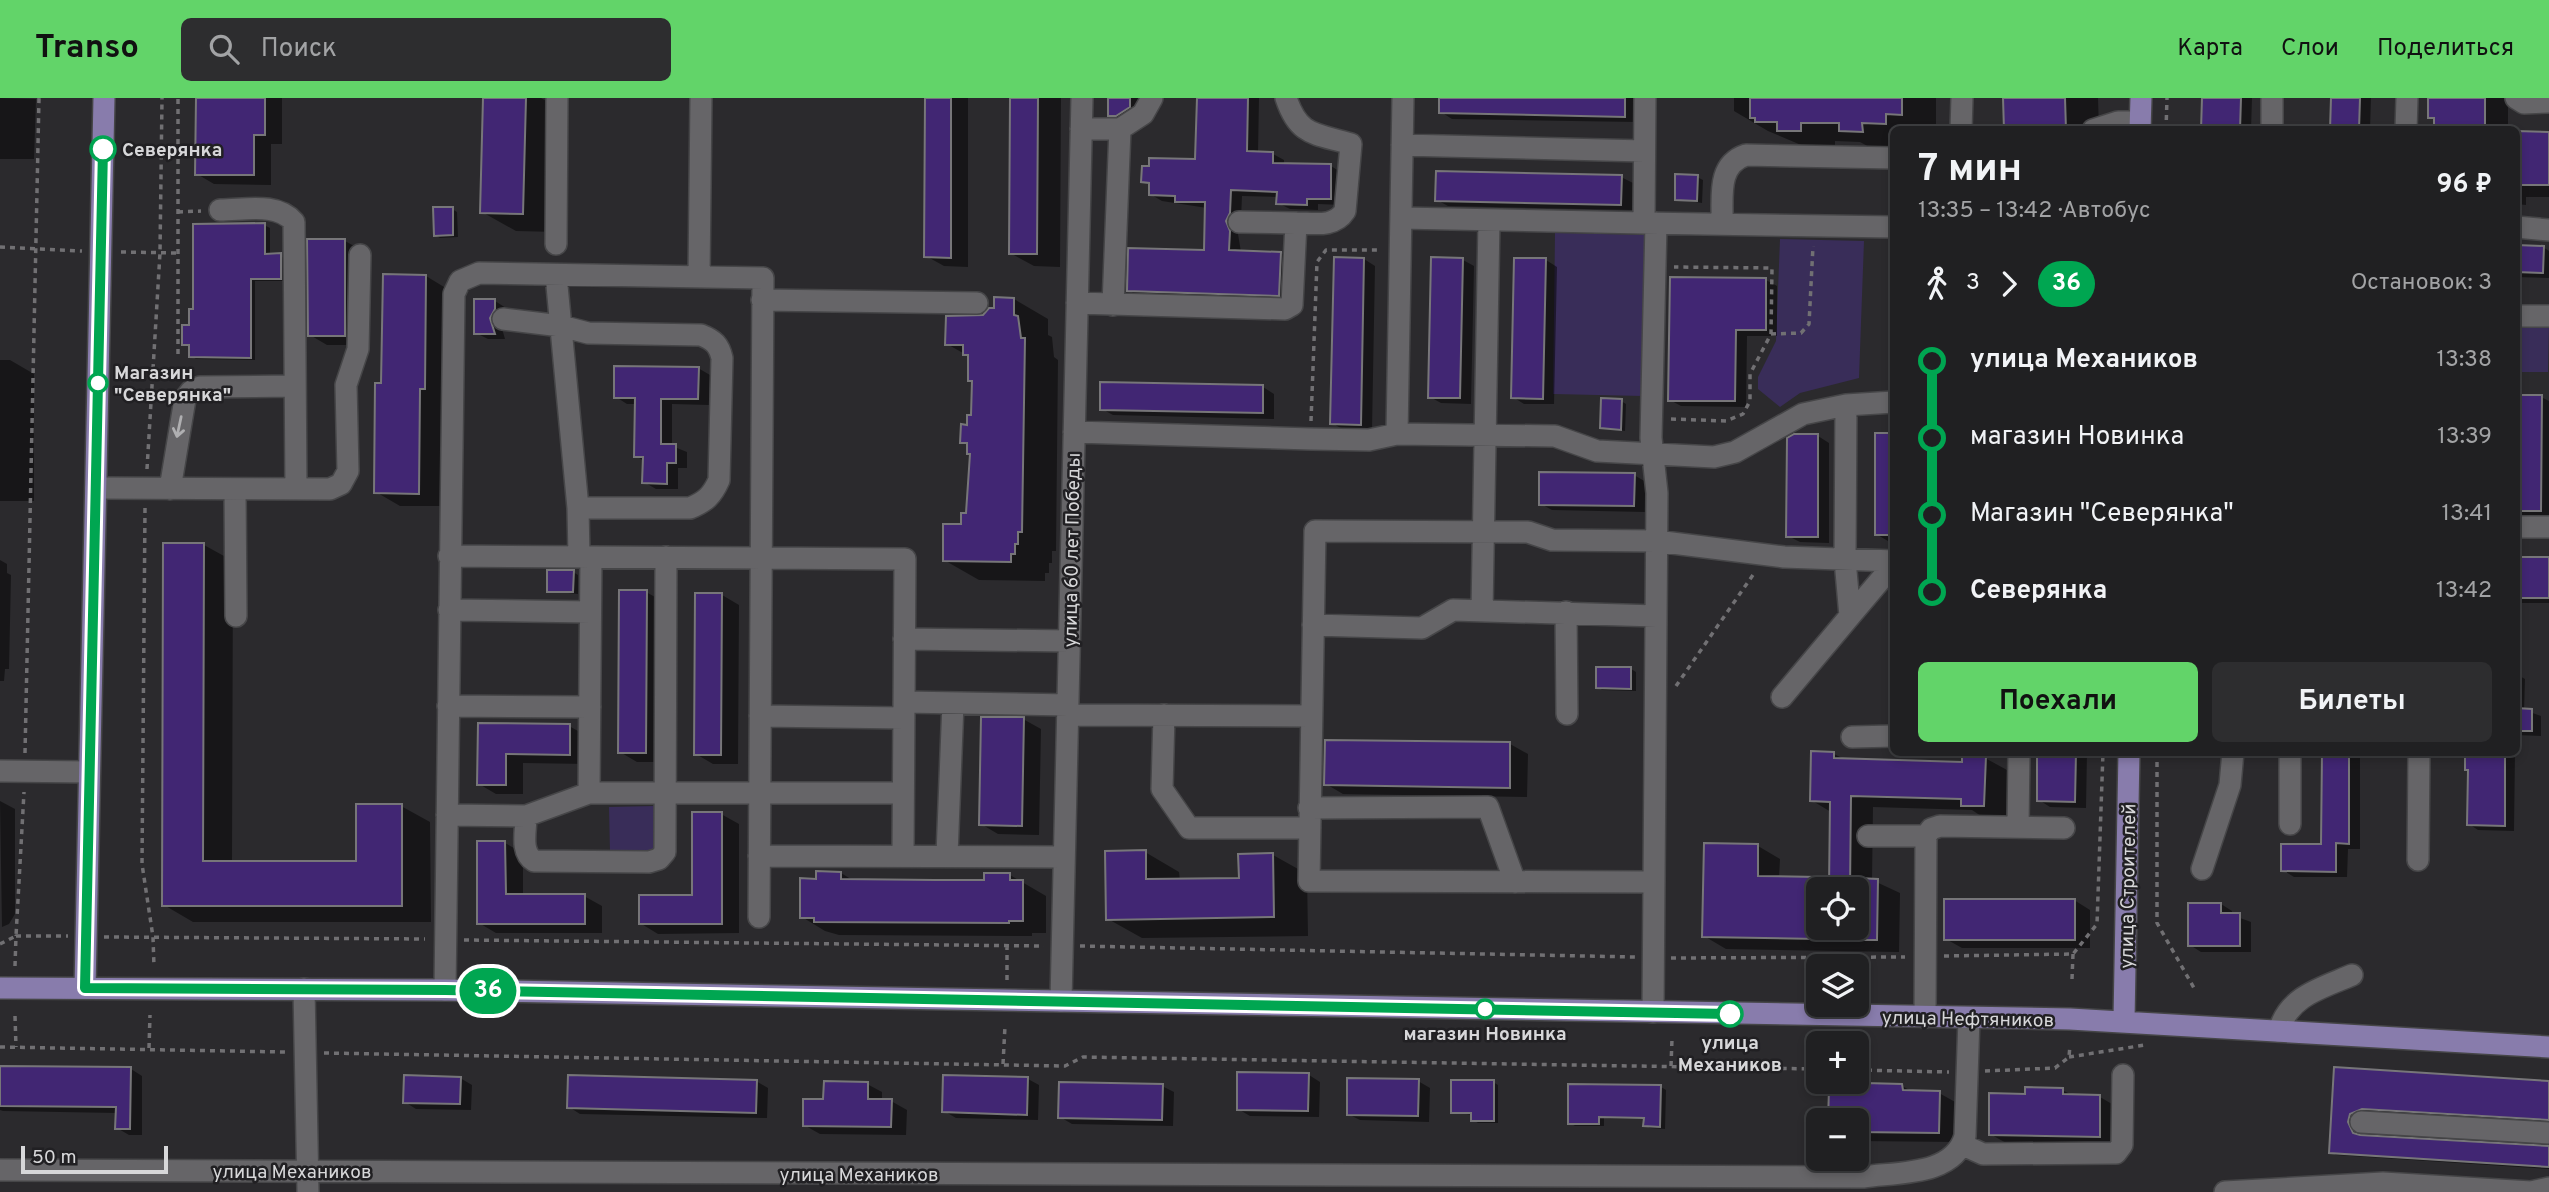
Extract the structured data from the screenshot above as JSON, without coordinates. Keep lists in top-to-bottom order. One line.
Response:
{"streets":{"main road":["улица Строителей","улица Нефтяников"],"street":["улица 60 лет Победы","улица Механиков"]},"crossings":[["улица 60 лет Победы","улица Нефтяников"],["улица Строителей","улица Нефтяников"]],"places":["Северянка","Магазин \"Северянка\"","магазин Новинка","улица Механиков"],"lines":["bus line 36"],"scale_bar":"50 m","page":{"header":"Transo","search":"Поиск","nav":["Карта","Слои","Поделиться"],"on_map":"36","heading":["7 мин","13:35 – 13:42 · Автобус","96 ₽"],"legs":["3","36","Остановок: 3"],"list":[{"name":"улица Механиков","value":"13:38"},{"name":"магазин Новинка","value":"13:39"},{"name":"Магазин \"Северянка\"","value":"13:41"},{"name":"Северянка","value":"13:42"}],"buttons":["Поехали","Билеты"],"map_buttons":["+","−"],"scale":"50 m"}}
